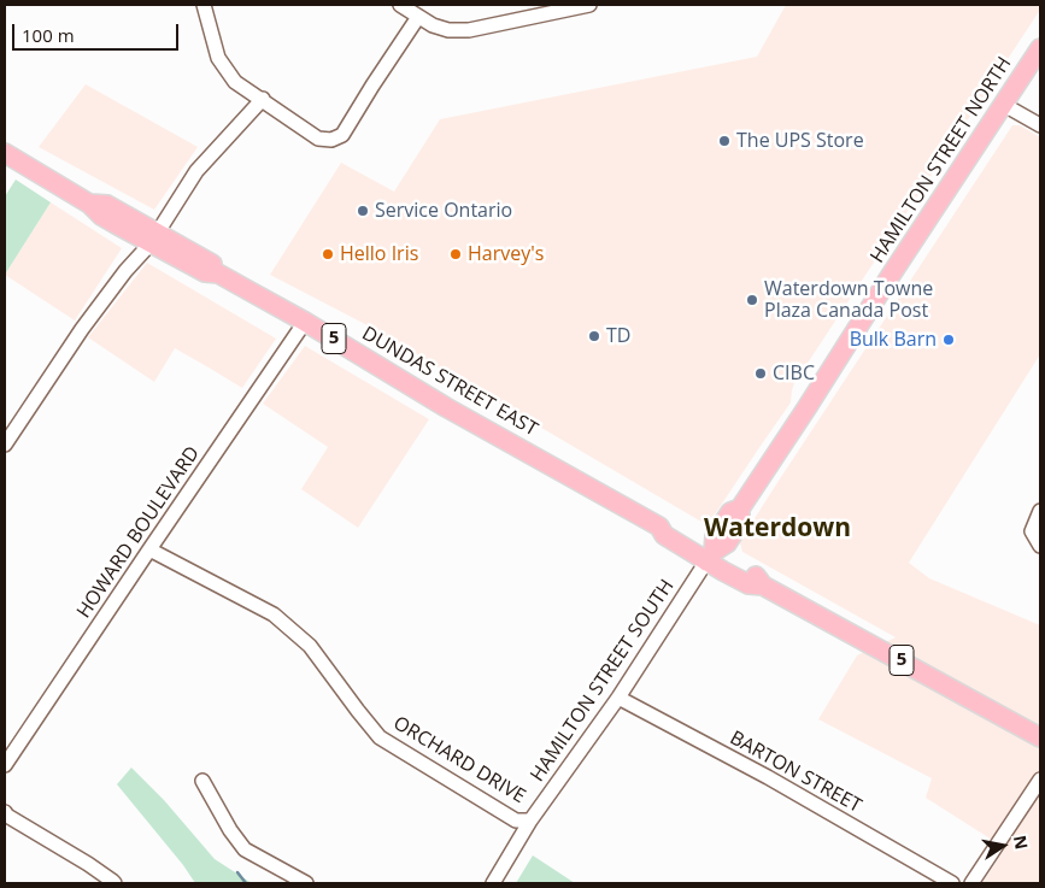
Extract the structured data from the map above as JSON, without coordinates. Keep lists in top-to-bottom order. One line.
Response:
{"streets":{"main road":["HAMILTON STREET NORTH","5","DUNDAS STREET EAST"],"street":["HOWARD BOULEVARD","HAMILTON STREET SOUTH","ORCHARD DRIVE","BARTON STREET"]},"crossings":[["HAMILTON STREET NORTH","DUNDAS STREET EAST"],["HAMILTON STREET NORTH","HAMILTON STREET SOUTH"],["DUNDAS STREET EAST","HOWARD BOULEVARD"],["DUNDAS STREET EAST","HAMILTON STREET SOUTH"],["HOWARD BOULEVARD","ORCHARD DRIVE"],["HAMILTON STREET SOUTH","ORCHARD DRIVE"],["HAMILTON STREET SOUTH","BARTON STREET"]],"districts":["Waterdown"],"places":["The UPS Store","Service Ontario","Hello Iris","Harvey's","Waterdown Towne Plaza Canada Post","TD","Bulk Barn","CIBC"],"scale_bar":"100 m","north":"right"}
